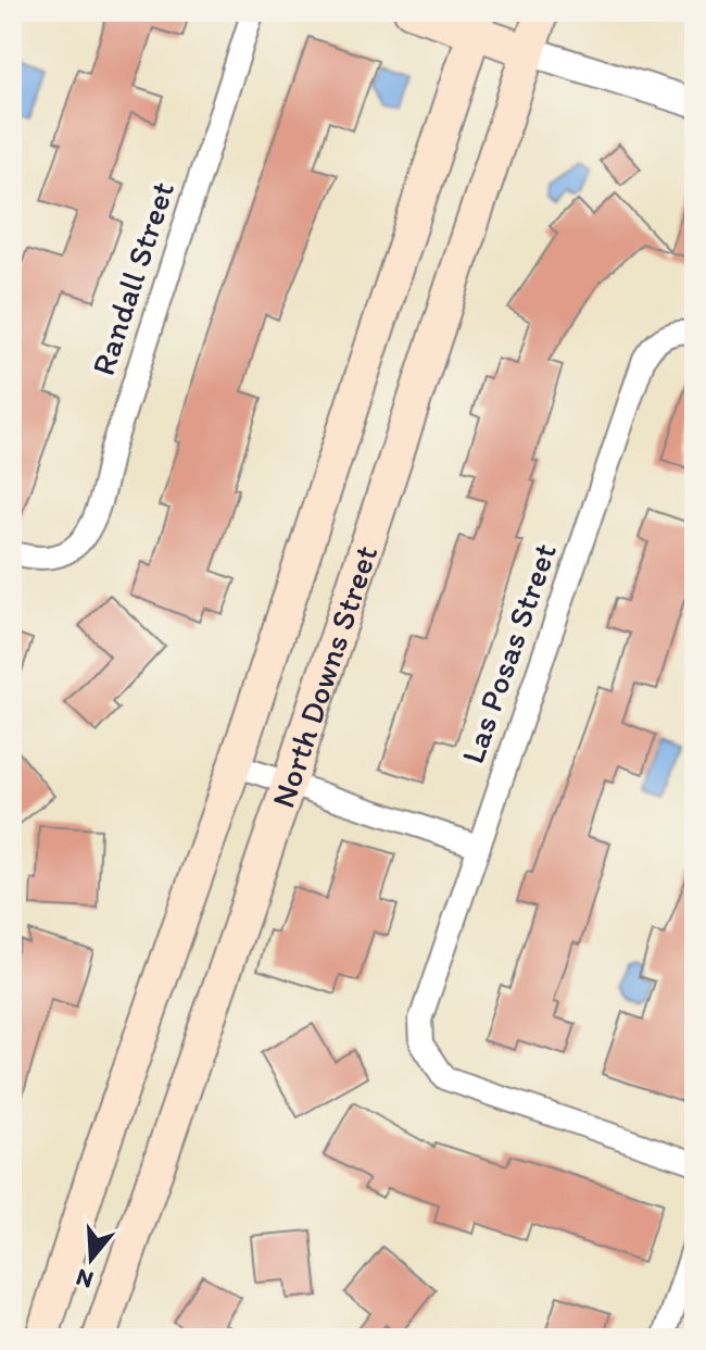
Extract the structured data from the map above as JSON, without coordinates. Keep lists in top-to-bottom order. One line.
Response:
{"streets":{"main road":["North Downs Street"],"street":["Randall Street","Las Posas Street"]},"north":"bottom"}
